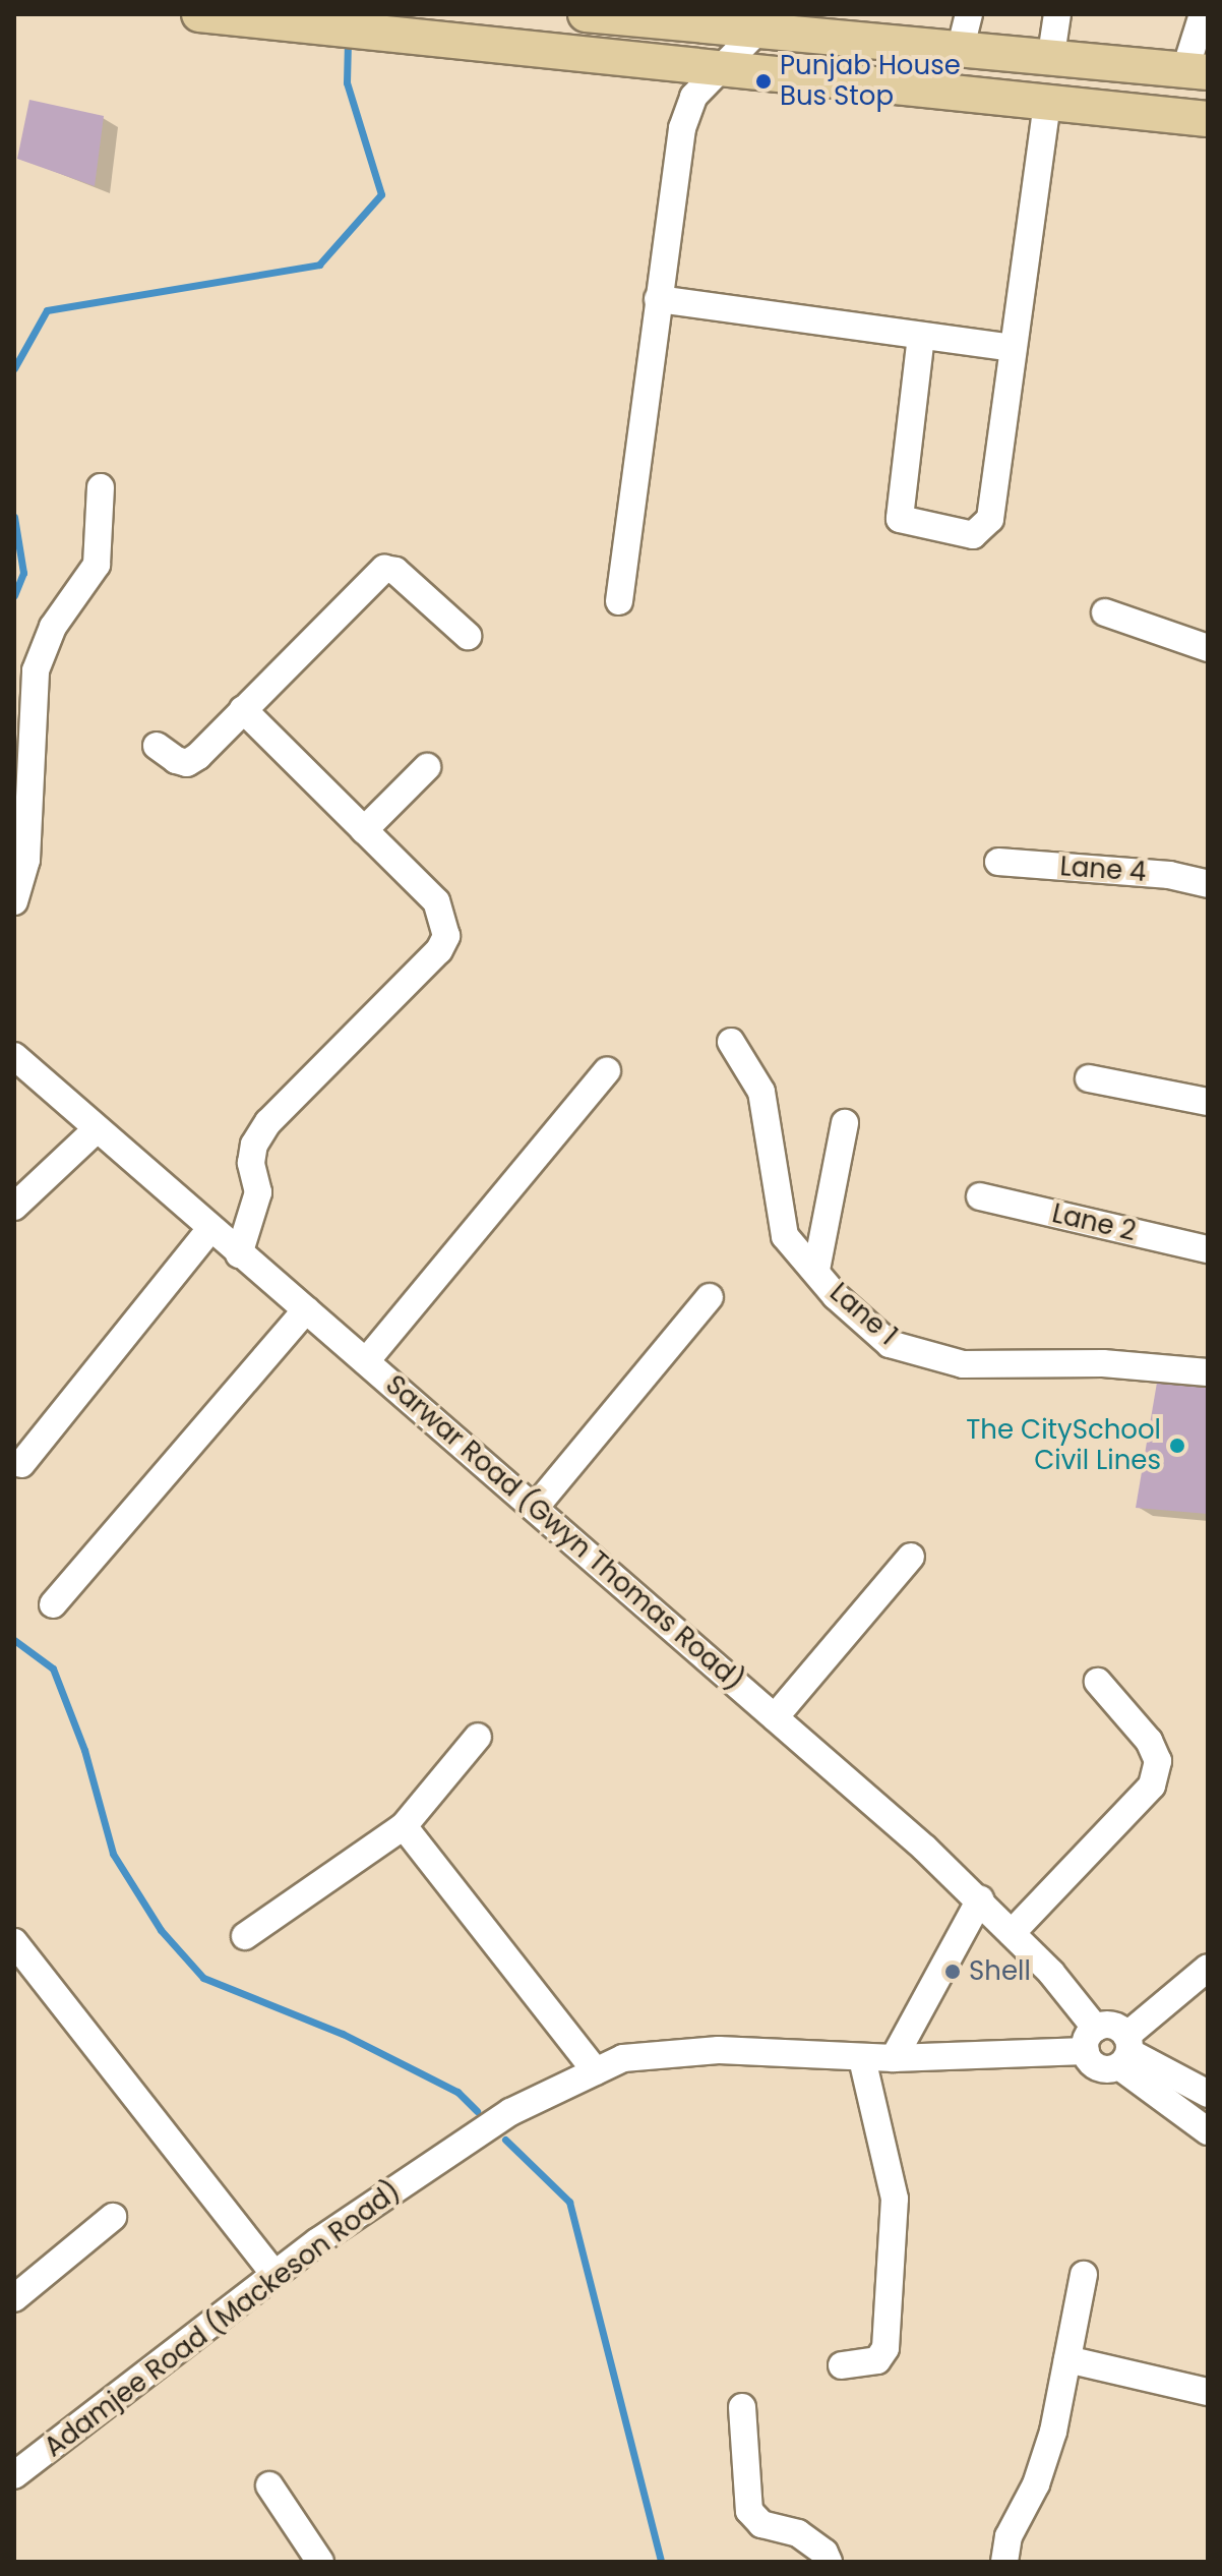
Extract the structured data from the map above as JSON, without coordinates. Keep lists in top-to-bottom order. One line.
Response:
{"streets":{"street":["Lane 4","Lane 2","Lane 1","Sarwar Road (Gwyn Thomas Road)","Adamjee Road (Mackeson Road)"]},"crossings":[["Sarwar Road (Gwyn Thomas Road)","Adamjee Road (Mackeson Road)"]],"places":["Punjab House Bus Stop","The CitySchool Civil Lines","Shell"]}
